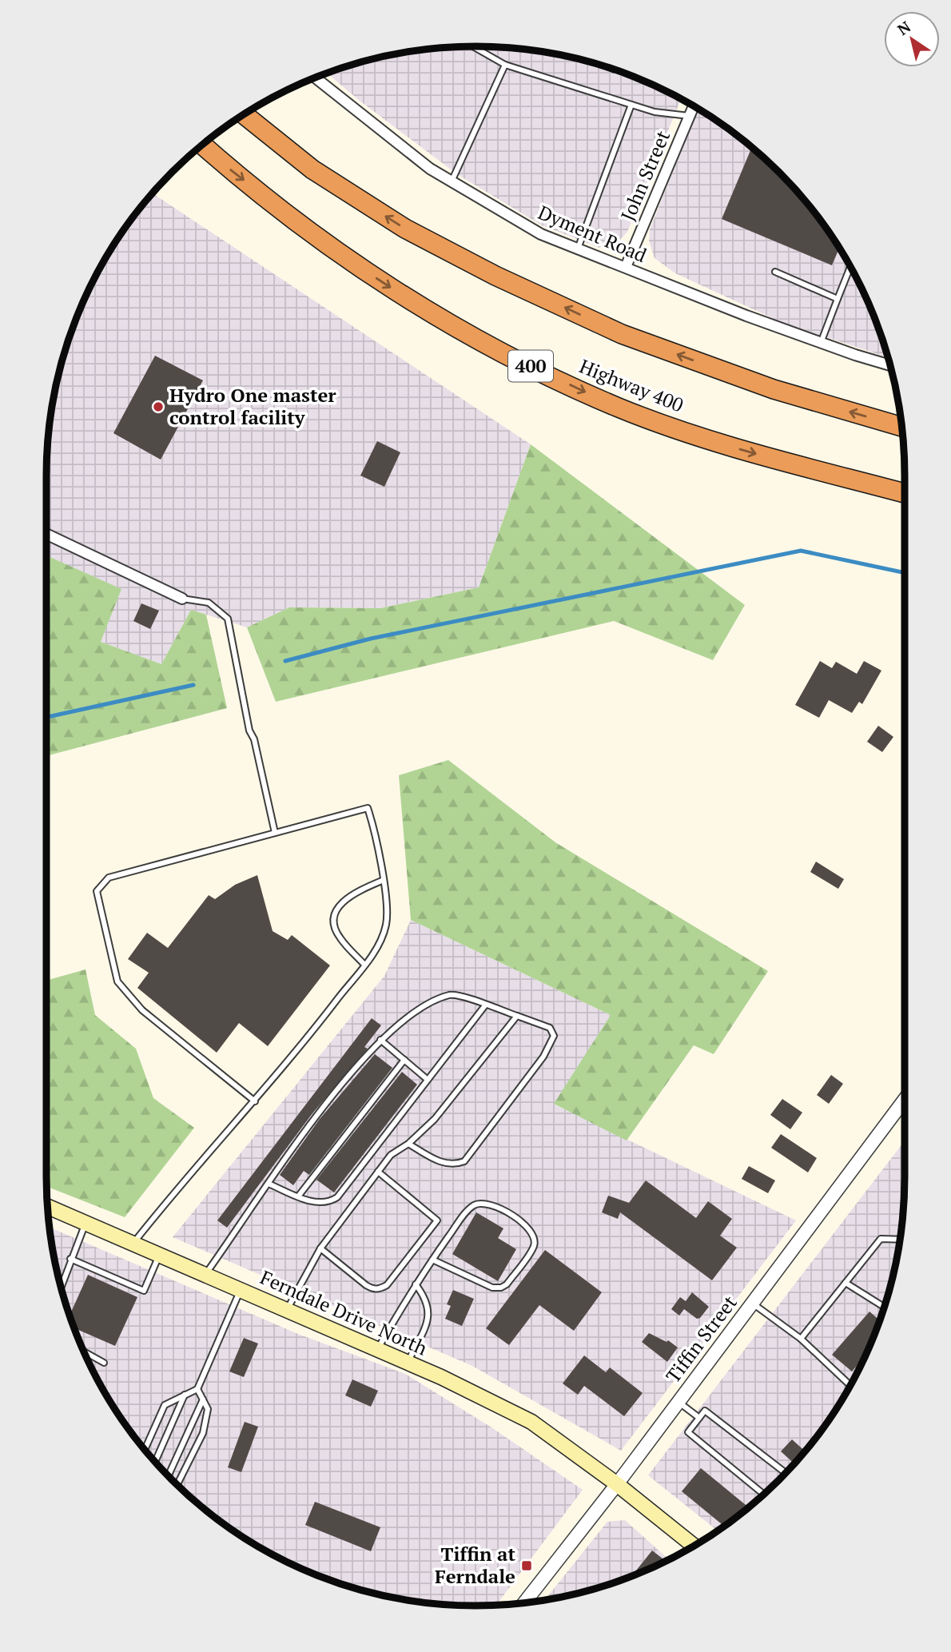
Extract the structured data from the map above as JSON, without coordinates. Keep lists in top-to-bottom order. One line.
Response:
{"streets":{"highway":["400","Highway 400"],"main road":["Ferndale Drive North"],"street":["John Street","Dyment Road","Tiffin Street"]},"crossings":[["John Street","Dyment Road"],["Ferndale Drive North","Tiffin Street"]],"places":{"other":["Hydro One master control facility"],"transit":["Tiffin at Ferndale"]},"north":"top left"}
